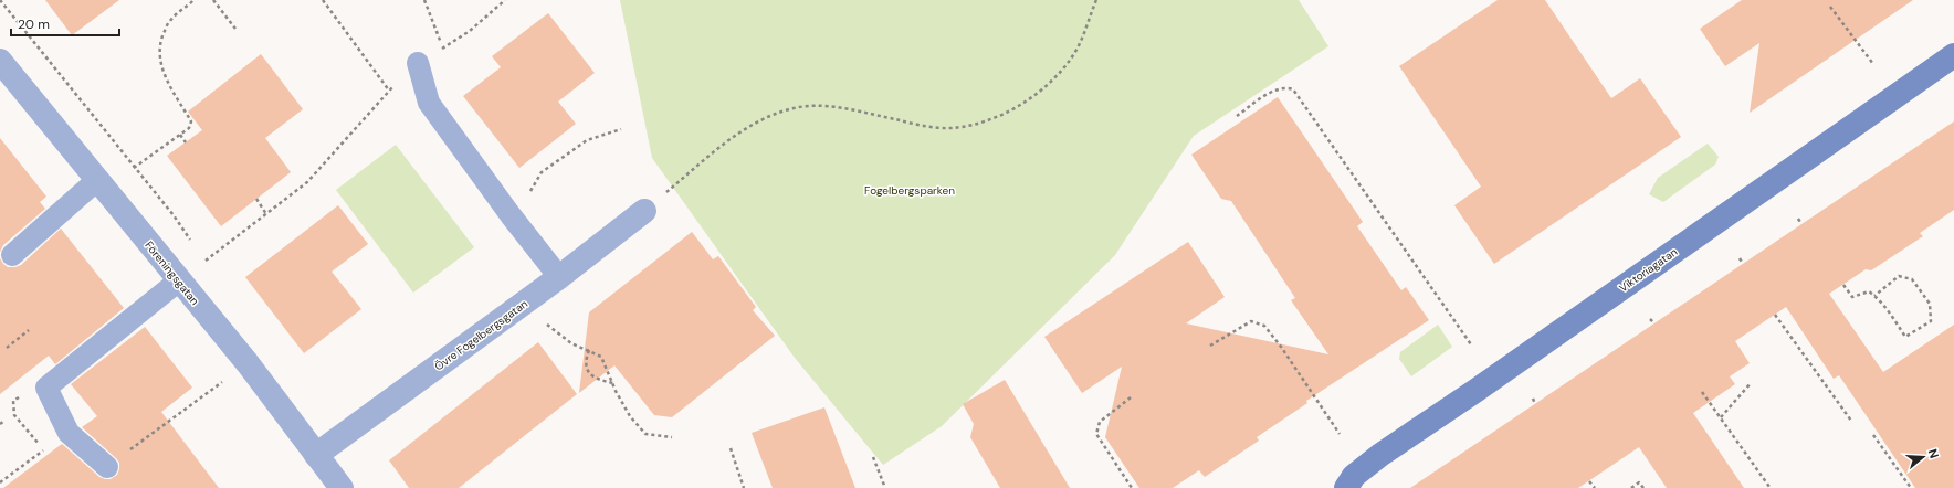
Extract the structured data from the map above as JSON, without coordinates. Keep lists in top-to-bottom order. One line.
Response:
{"streets":{"street":["Viktoriagatan","Föreningsgatan","Övre Fogelbergsgatan"]},"crossings":[["Föreningsgatan","Övre Fogelbergsgatan"]],"parks":["Fogelbergsparken"],"scale_bar":"20 m","north":"right"}
